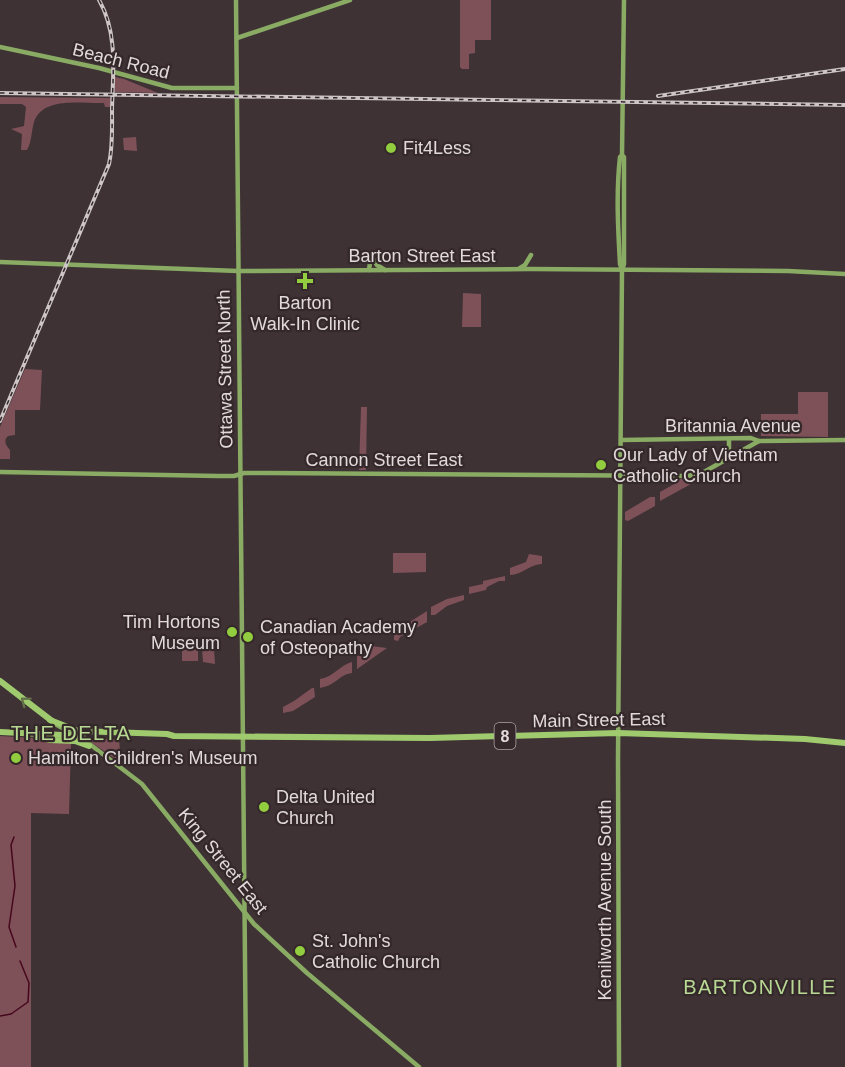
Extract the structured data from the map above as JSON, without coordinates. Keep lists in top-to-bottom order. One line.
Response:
{"streets":{"main road":["Beach Road","Barton Street East","Ottawa Street North","Britannia Avenue","Cannon Street East","Main Street East","8","King Street East","Kenilworth Avenue South"]},"crossings":[["Beach Road","Ottawa Street North"],["Barton Street East","Ottawa Street North"],["Barton Street East","Kenilworth Avenue South"],["Ottawa Street North","Cannon Street East"],["Ottawa Street North","Main Street East"],["Ottawa Street North","King Street East"],["Britannia Avenue","Cannon Street East"],["Britannia Avenue","Kenilworth Avenue South"],["Cannon Street East","Kenilworth Avenue South"],["Main Street East","King Street East"],["Main Street East","Kenilworth Avenue South"]],"districts":["THE DELTA","BARTONVILLE"],"places":{"other":["Fit4Less","Our Lady of Vietnam Catholic Church","Tim Hortons Museum","Canadian Academy of Osteopathy","Hamilton Children's Museum","Delta United Church","St. John's Catholic Church"],"health":["Barton Walk-In Clinic"]}}
